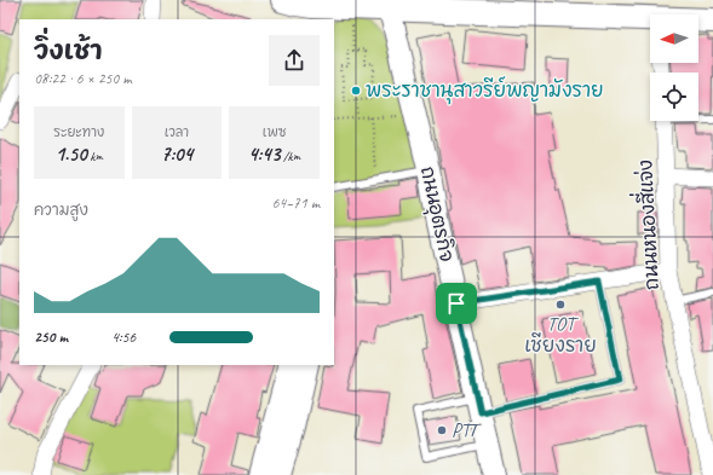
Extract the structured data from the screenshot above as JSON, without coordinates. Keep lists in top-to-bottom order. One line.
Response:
{"streets":{"main road":["ถนนอุตรกิจ"],"street":["ถนนหนองสี่แจ่ง"]},"places":["พระราชานุสาวรีย์พญามังราย","TOT เชียงราย","PTT"],"north":"left","page":{"heading":["วิ่งเช้า","08:22 · 6 × 250 m"],"stats":[["ระยะทาง","1.50 km"],["เวลา","7:04"],["เพซ","4:43 /km"]],"chart":["ความสูง","64–71 m"],"list":[{"name":"250 m","note":"4:56"}]}}
